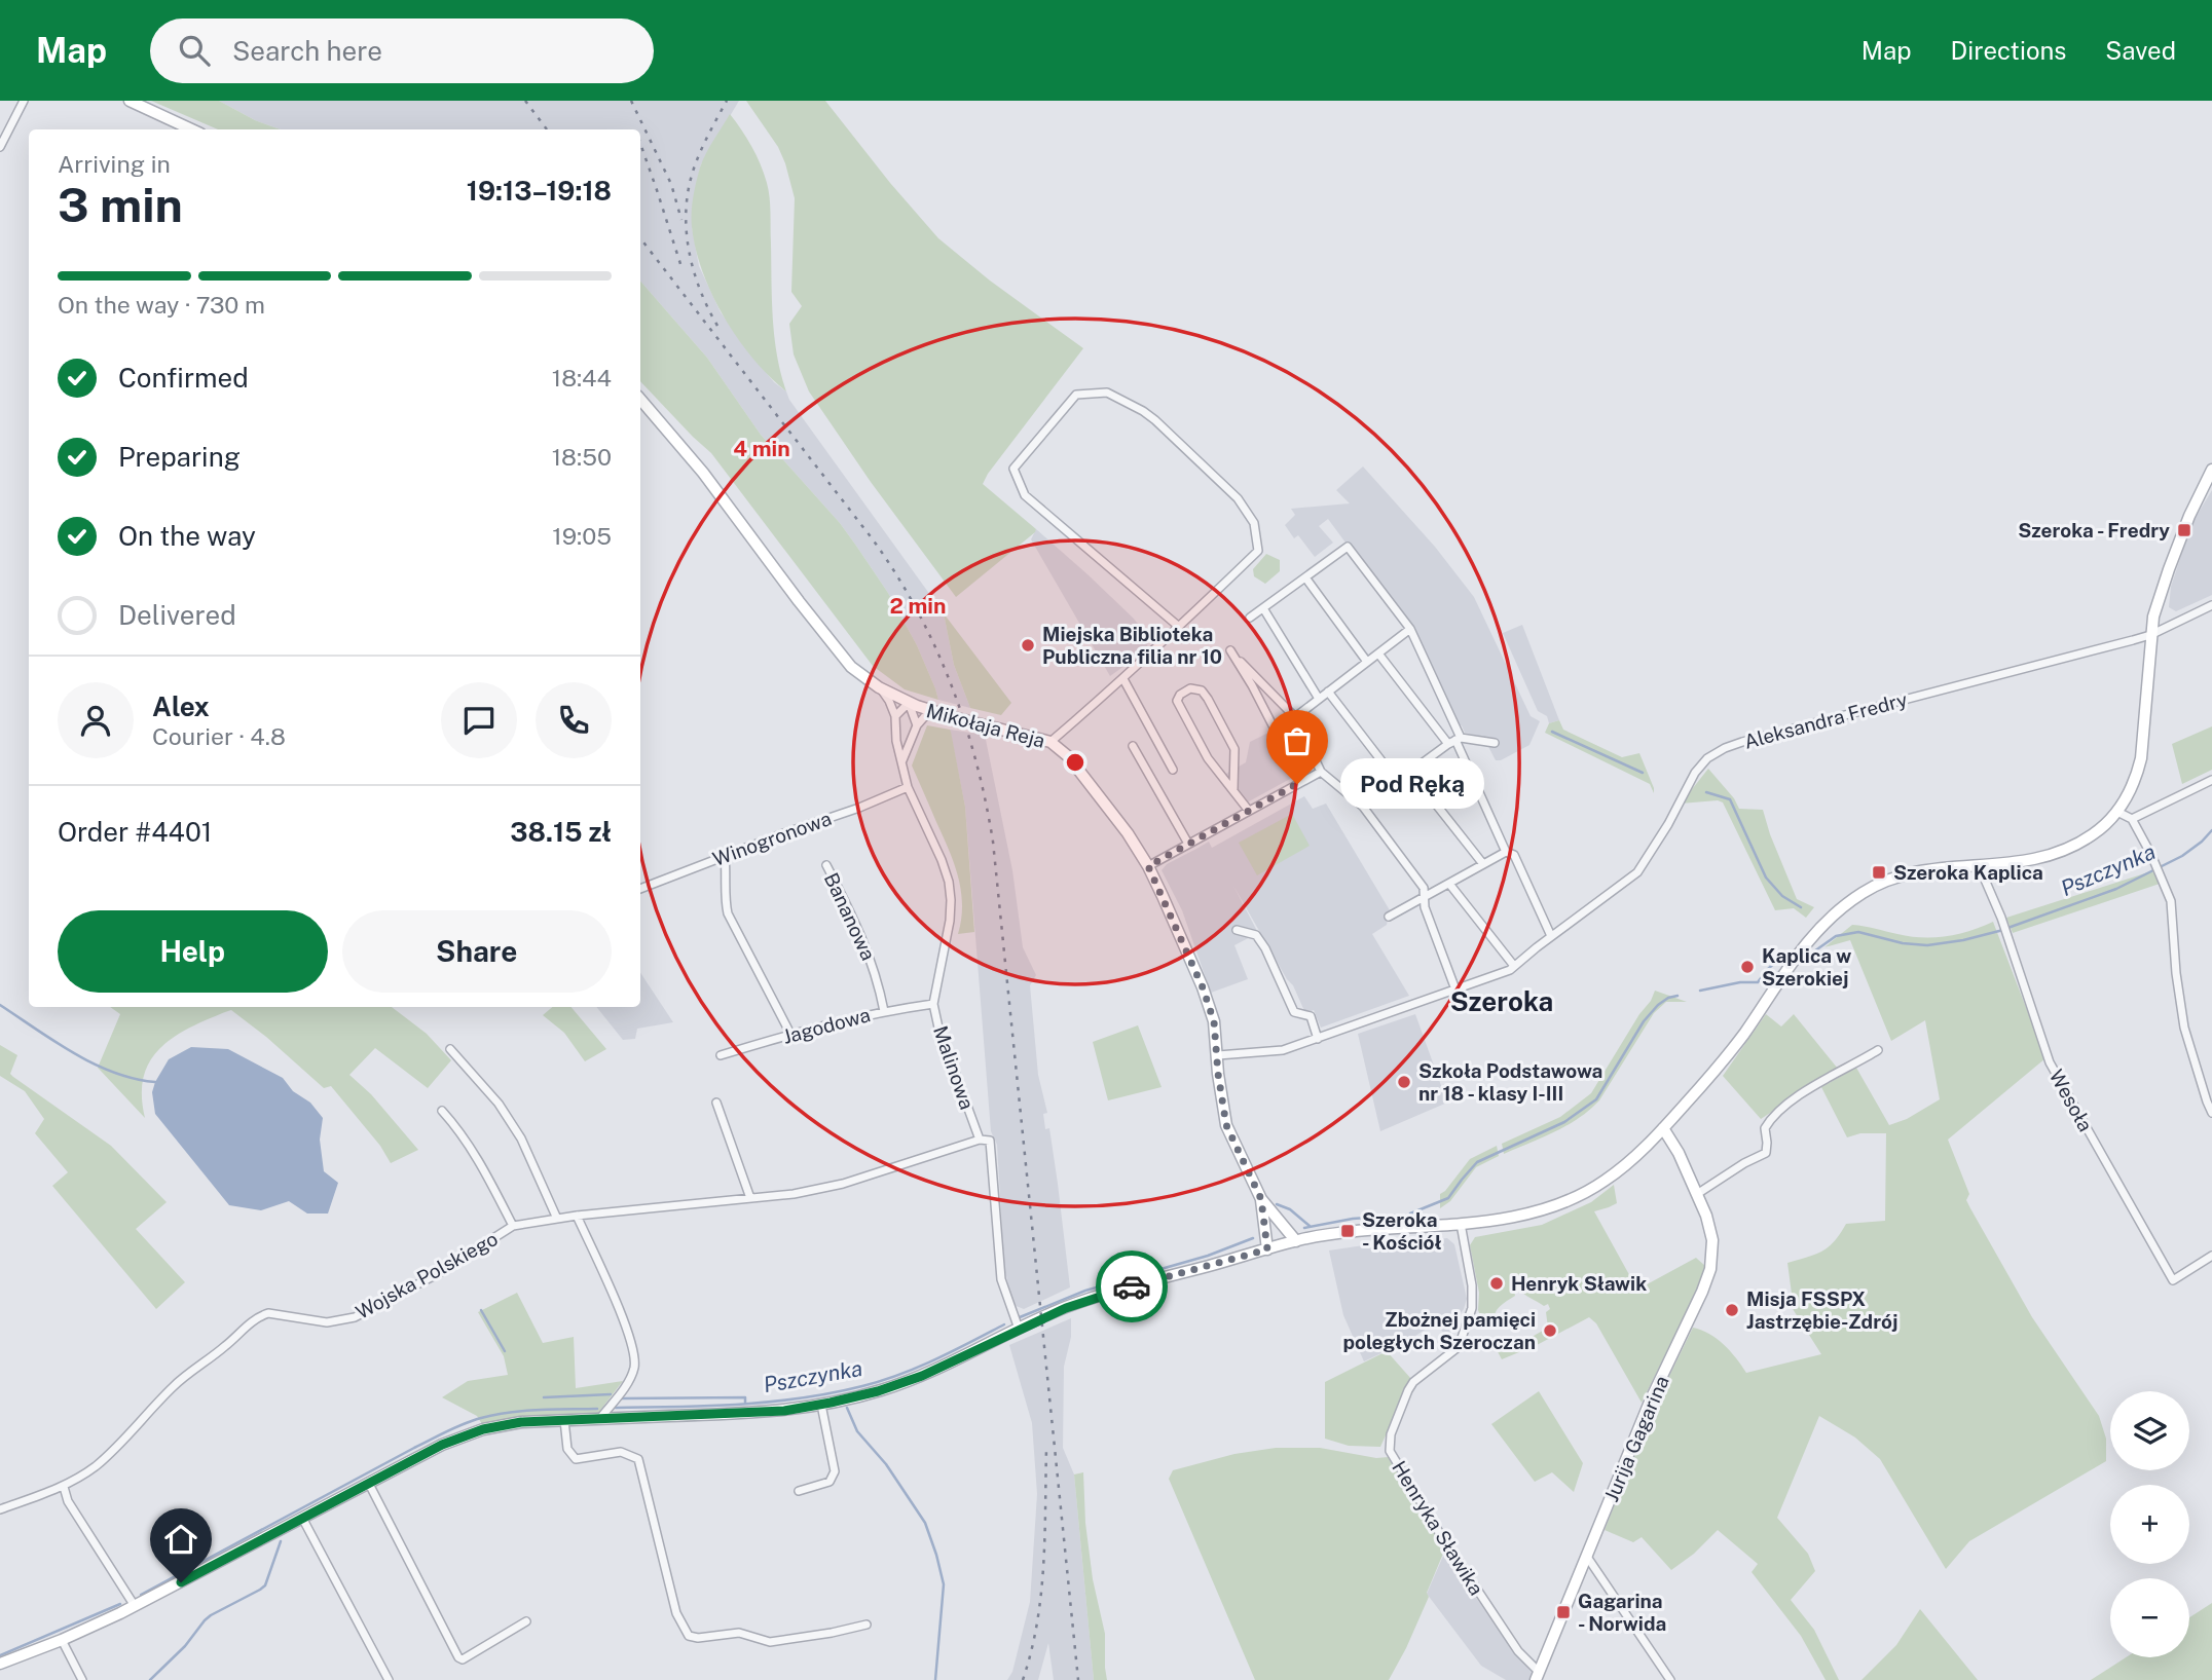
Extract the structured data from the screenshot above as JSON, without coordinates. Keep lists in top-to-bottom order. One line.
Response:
{"streets":{"street":["Aleksandra Fredry","Mikołaja Reja","Winogronowa","Bananowa","Jagodowa","Malinowa","Wesoła","Wojska Polskiego","Jurija Gagarina","Henryka Sławika"]},"crossings":[["Aleksandra Fredry","Mikołaja Reja"],["Winogronowa","Malinowa"],["Bananowa","Jagodowa"],["Jagodowa","Malinowa"],["Malinowa","Wojska Polskiego"],["Jurija Gagarina","Henryka Sławika"]],"districts":["Szeroka"],"water":["Pszczynka"],"places":{"transit":["Szeroka - Fredry","Szeroka Kaplica","Szeroka - Kościół","Gagarina - Norwida"],"other":["Miejska Biblioteka Publiczna filia nr 10","Pod Ręką","Kaplica w Szerokiej","Szkoła Podstawowa nr 18 - klasy I-III","Henryk Sławik","Misja FSSPX Jastrzębie-Zdrój","Zbożnej pamięci poległych Szeroczan"]},"page":{"header":"Map","search":"Search here","nav":["Map","Directions","Saved"],"heading":["3 min","Arriving in","19:13–19:18"],"panel":["Alex","Courier · 4.8","Order #4401","38.15 zł"],"bar":"On the way · 730 m","list":[["Confirmed","18:44"],["Preparing","18:50"],["On the way","19:05"],"Delivered"],"bubble":"Pod Ręką","buttons":["Help","Share"],"map_buttons":["+","−"]},"rings":["4 min","2 min"]}
